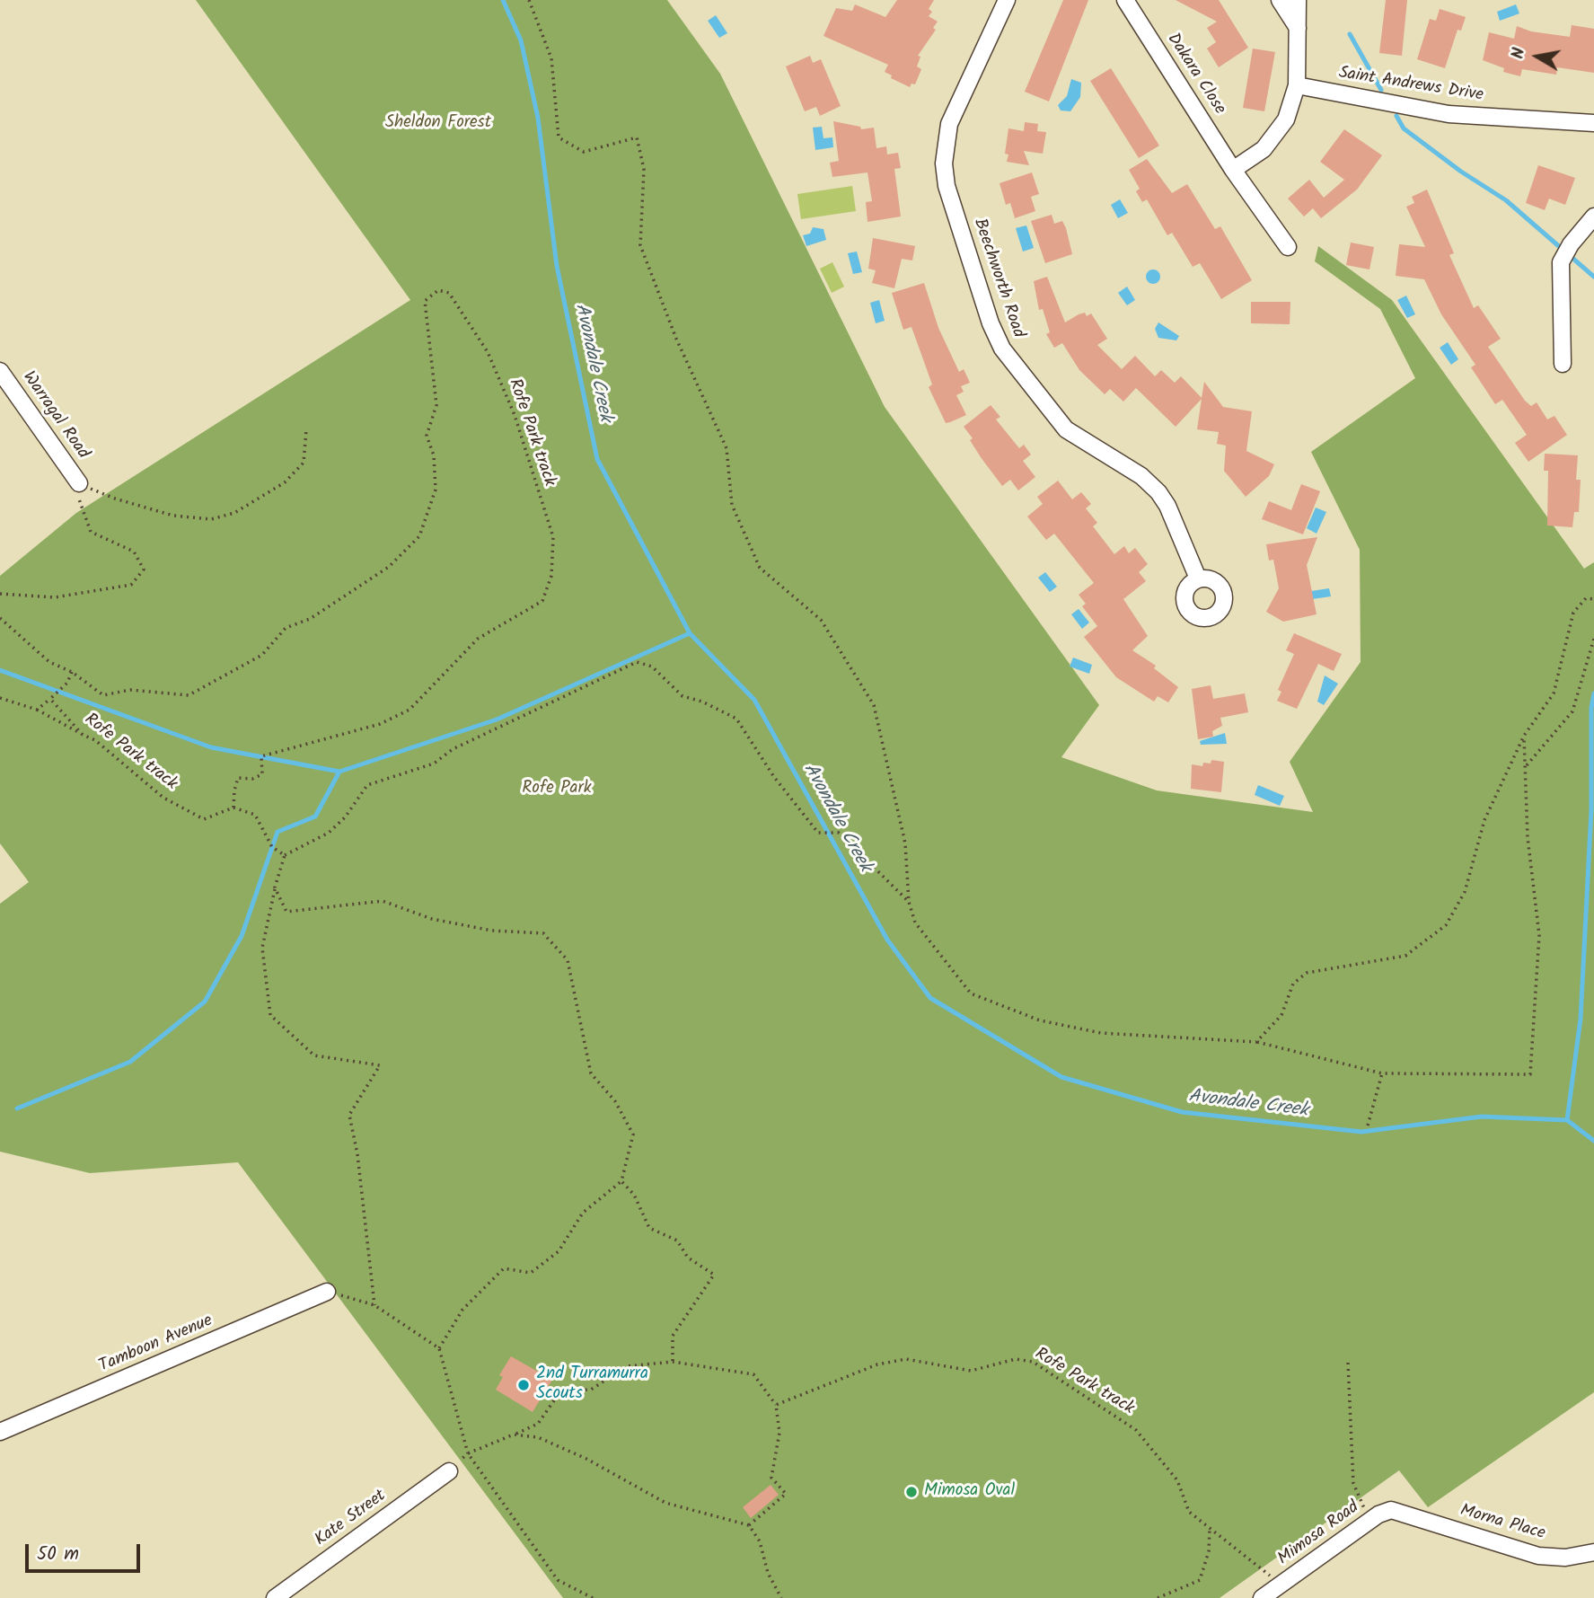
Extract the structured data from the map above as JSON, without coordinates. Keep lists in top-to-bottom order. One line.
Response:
{"streets":{"street":["Dakara Close","Saint Andrews Drive","Beechworth Road","Warragal Road","Tamboon Avenue","Kate Street","Morna Place","Mimosa Road"],"path":["Rofe Park track"]},"crossings":[["Rofe Park track","Mimosa Road"],["Morna Place","Mimosa Road"]],"water":["Avondale Creek"],"parks":["Sheldon Forest","Rofe Park"],"places":["2nd Turramurra Scouts","Mimosa Oval"],"scale_bar":"50 m","north":"left"}
